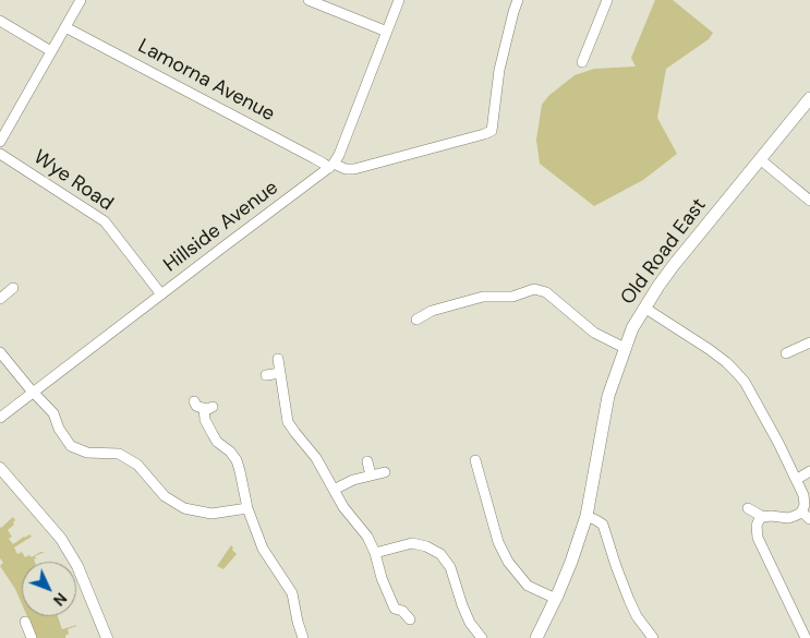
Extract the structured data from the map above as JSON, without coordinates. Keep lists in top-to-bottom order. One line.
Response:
{"streets":{"main road":["Old Road East"],"street":["Lamorna Avenue","Wye Road","Hillside Avenue"]},"crossings":[["Lamorna Avenue","Hillside Avenue"],["Wye Road","Hillside Avenue"]],"north":"bottom right"}
